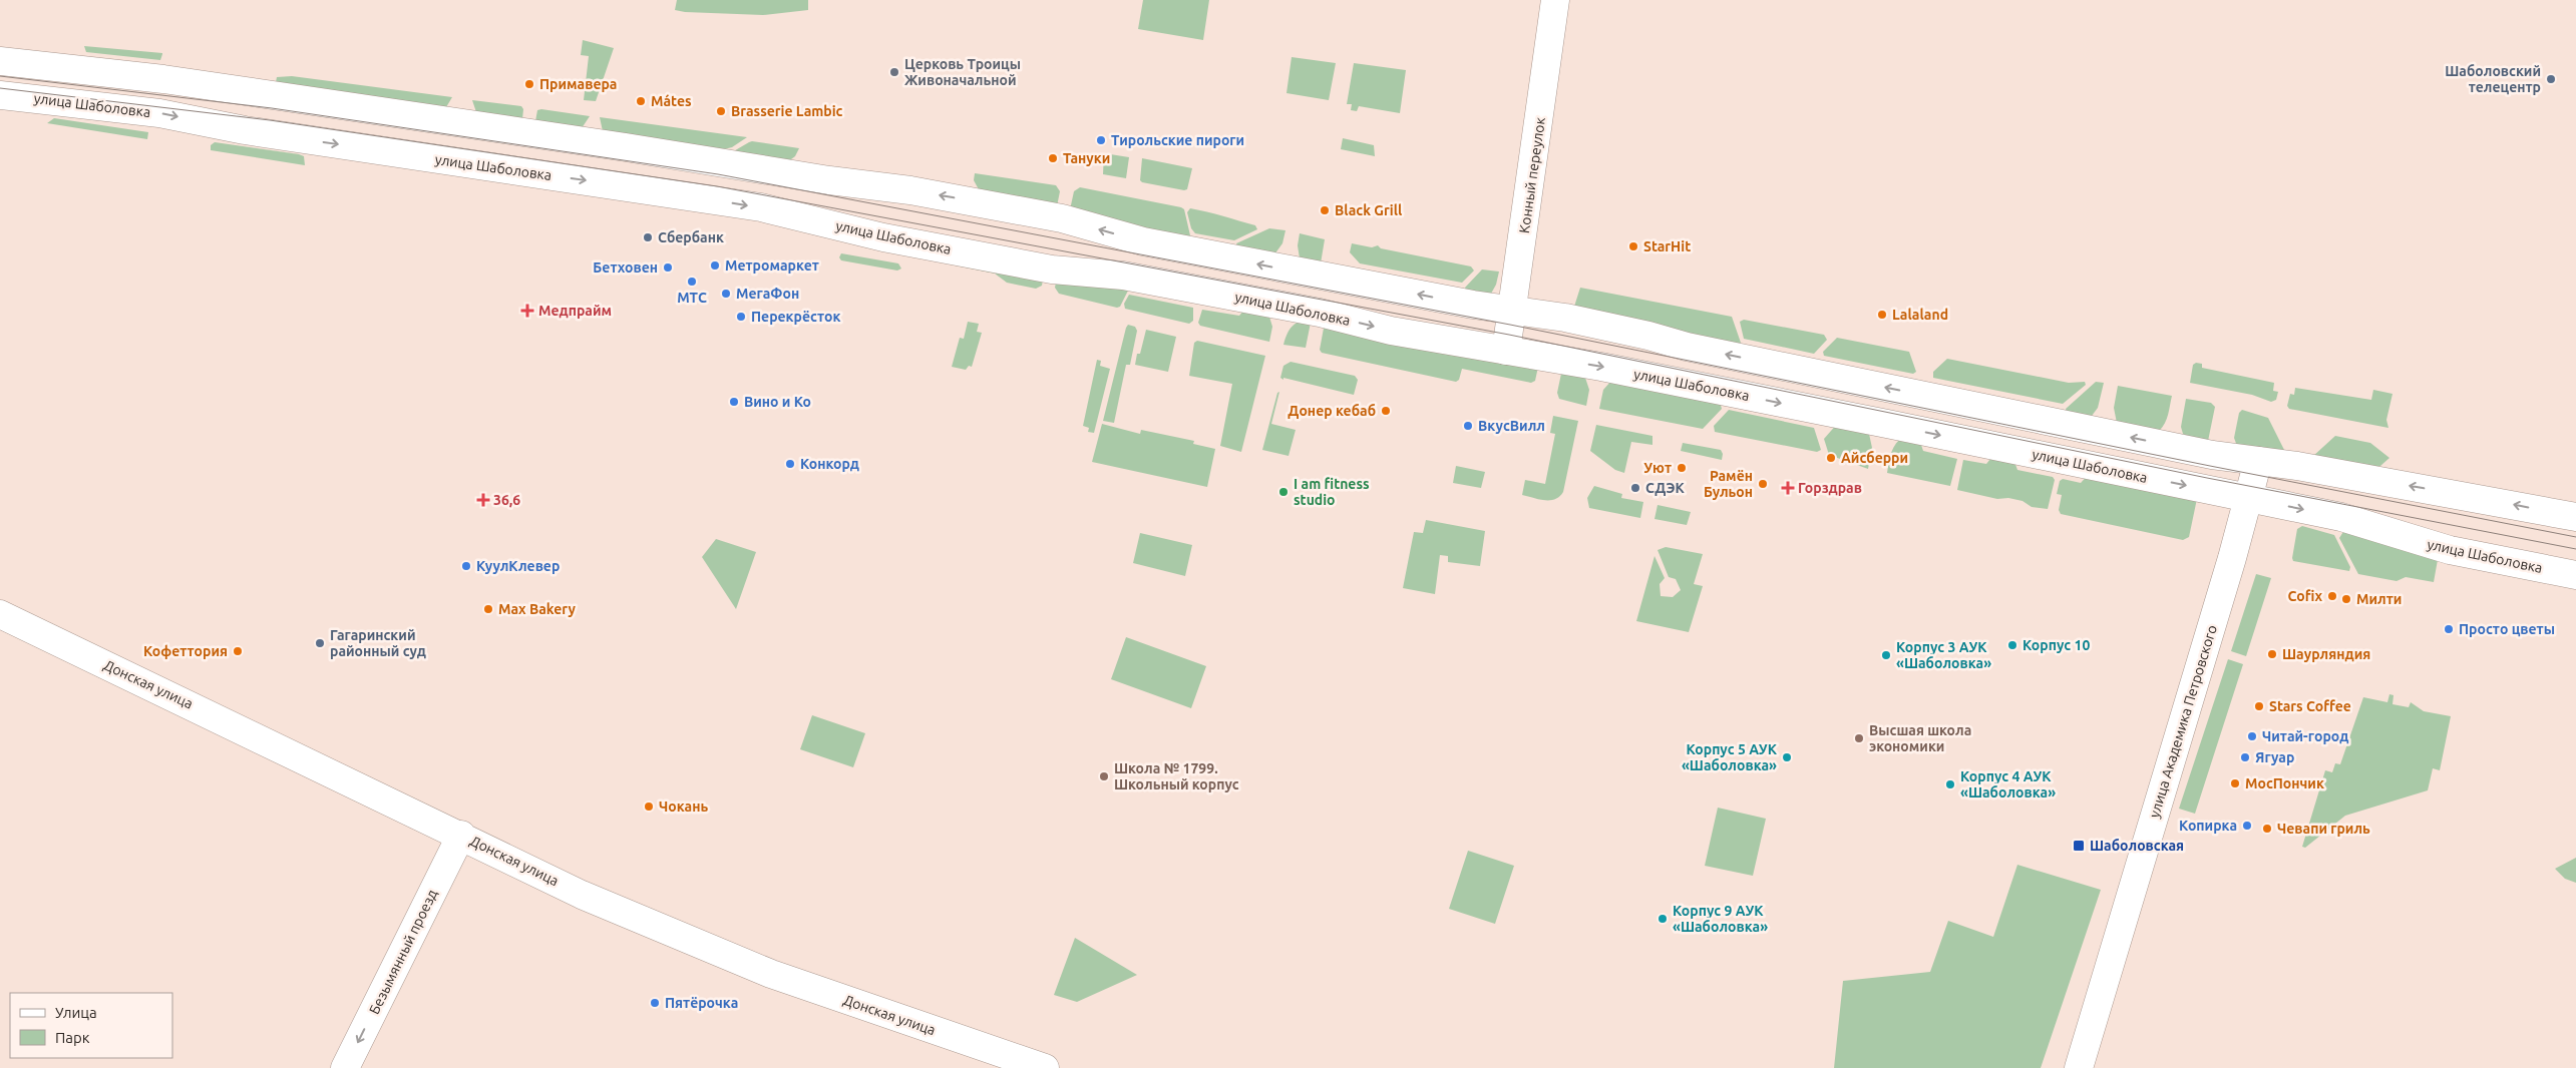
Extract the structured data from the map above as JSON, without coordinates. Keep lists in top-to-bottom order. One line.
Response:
{"streets":{"main road":["улица Шаболовка","Конный переулок","Донская улица","улица Академика Петровского","Безымянный проезд"]},"crossings":[["улица Шаболовка","Конный переулок"],["улица Шаболовка","улица Академика Петровского"],["Донская улица","Безымянный проезд"]],"one_way":["Безымянный проезд"],"places":{"other":["Церковь Троицы Живоначальной","Шаболовский телецентр","Примавера","Mátes","Brasserie Lambic","Тирольские пироги","Тануки","Black Grill","Сбербанк","StarHit","Метромаркет","Бетховен","МТС","МегаФон","Lalaland","Перекрёсток","Вино и Ко","Донер кебаб","ВкусВилл","Айсберри","Конкорд","Уют","Рамён Бульон","СДЭК","I am fitness studio","КуулКлевер","Cofix","Милти","Max Bakery","Просто цветы","Гагаринский районный суд","Корпус 10","Кофеттория","Шаурляндия","Корпус 3 АУК «Шаболовка»","Stars Coffee","Читай-город","Высшая школа экономики","Корпус 5 АУК «Шаболовка»","Ягуар","Школа № 1799. Школьный корпус","МосПончик","Корпус 4 АУК «Шаболовка»","Чокань","Копирка","Чевапи гриль","Корпус 9 АУК «Шаболовка»","Пятёрочка"],"health":["Медпрайм","Горздрав","36,6"],"transit":["Шаболовская"]},"legend":["Улица","Парк"]}
